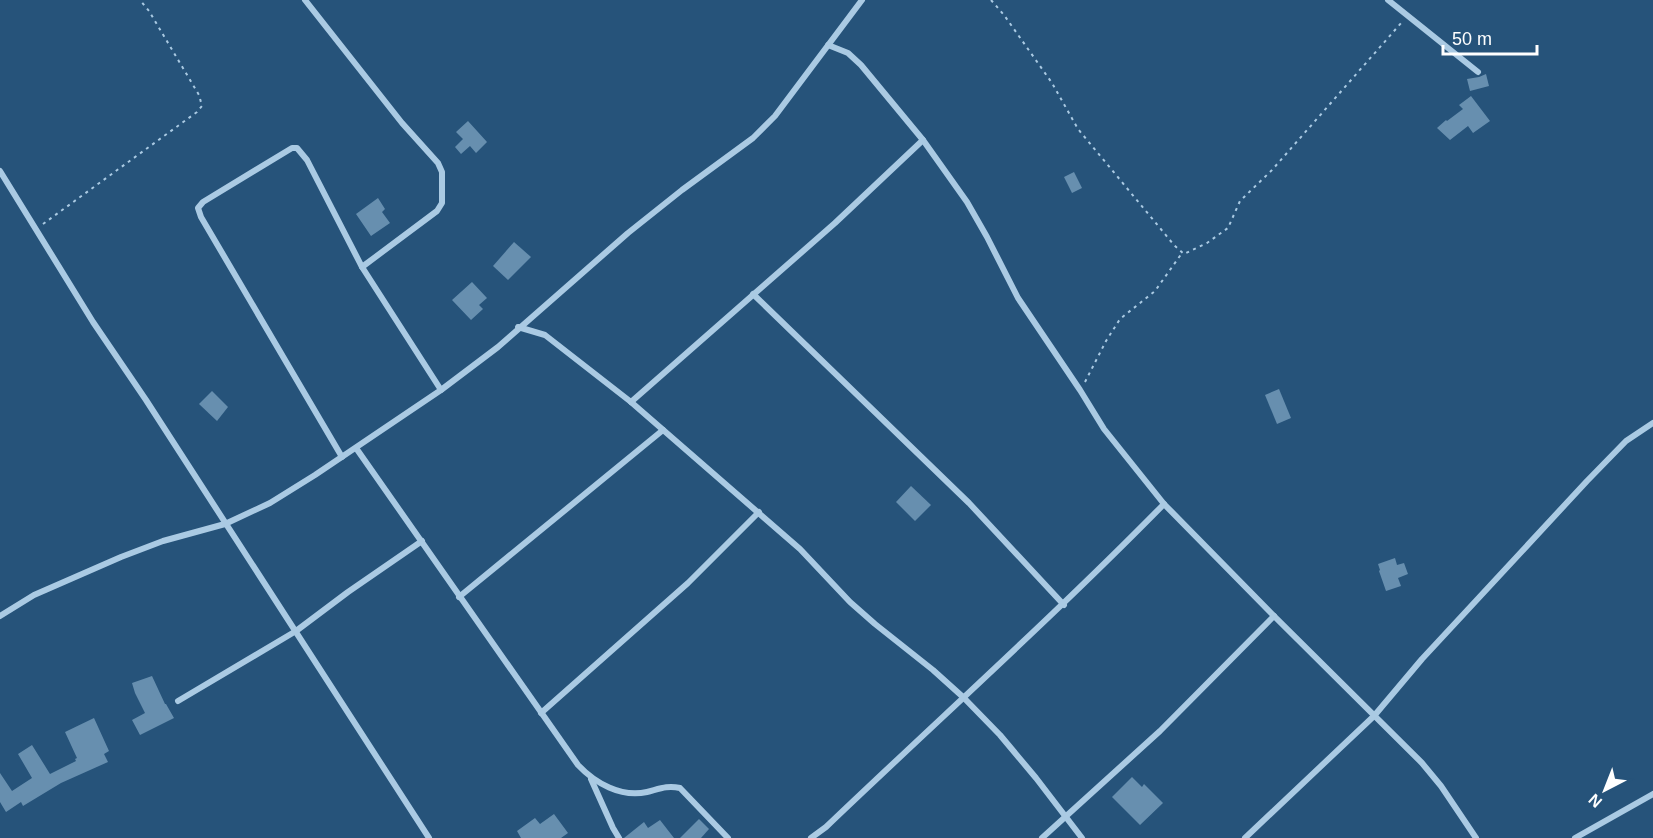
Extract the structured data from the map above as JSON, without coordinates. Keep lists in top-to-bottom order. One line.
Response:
{"scale_bar":"50 m","north":"bottom left"}
